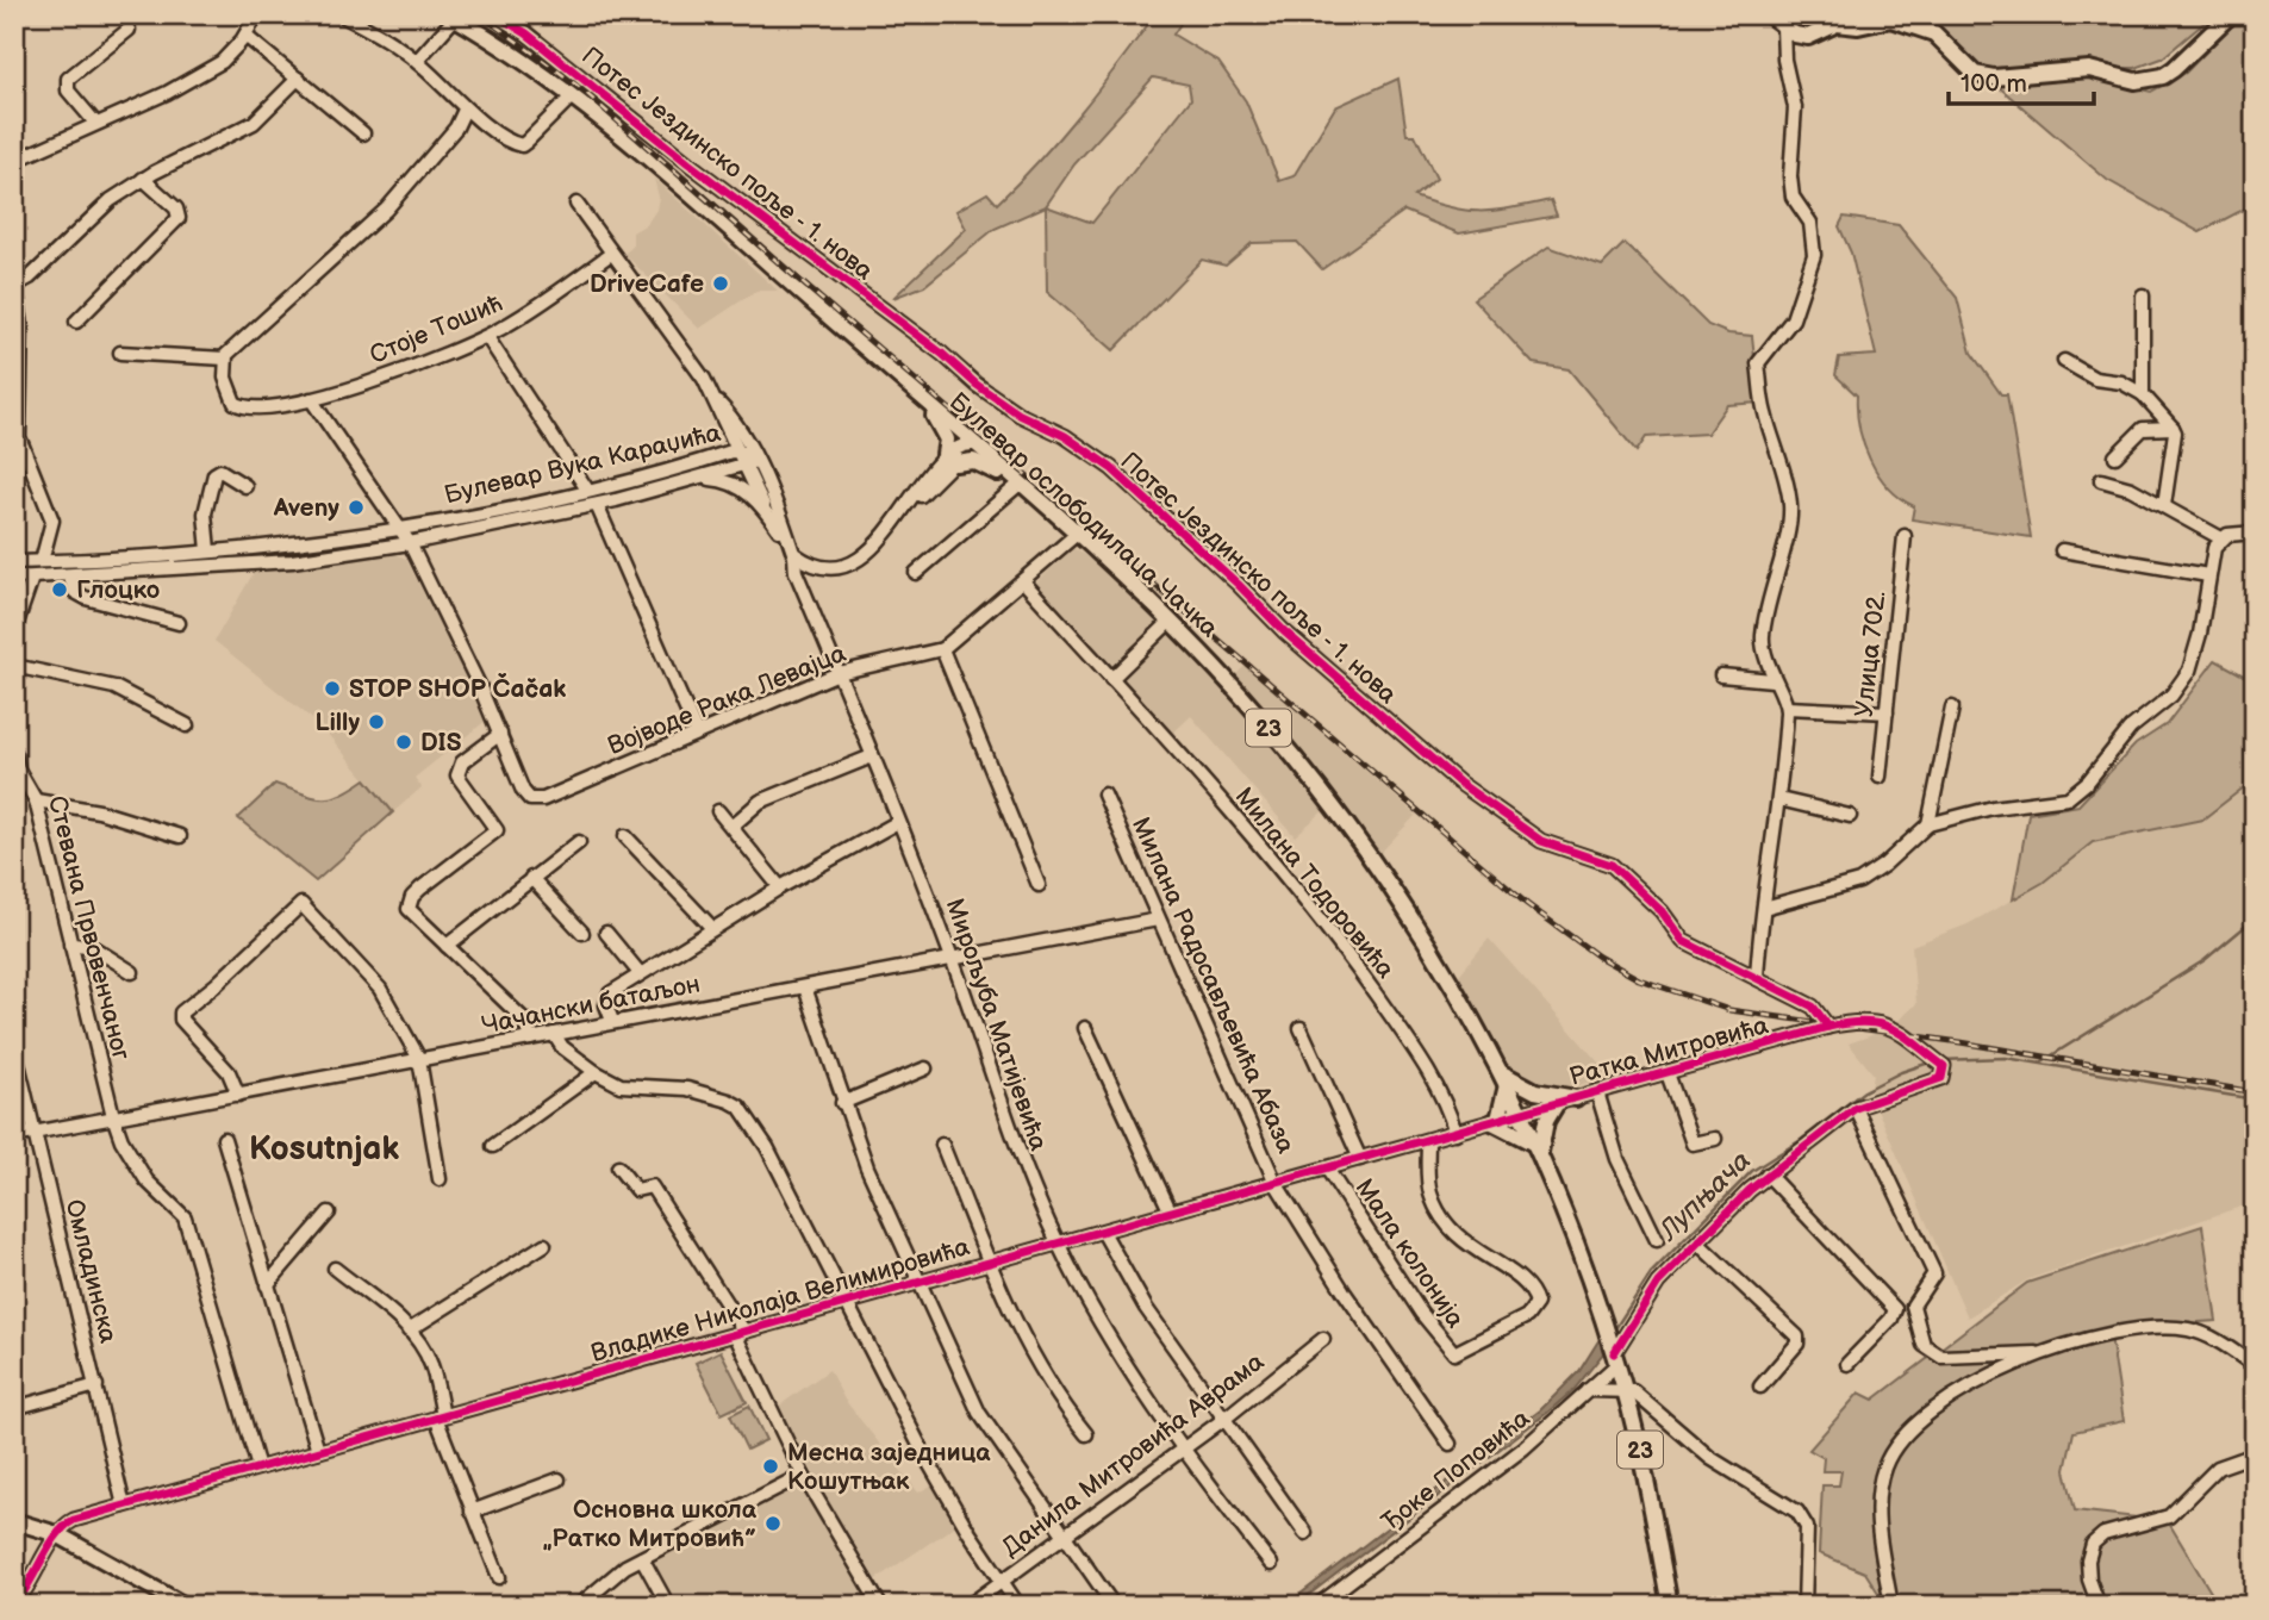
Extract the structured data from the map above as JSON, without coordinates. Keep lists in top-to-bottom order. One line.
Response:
{"streets":{"main road":["Булевар ослободилаца Чачка","23"],"street":["Потес Јездинско поље - 1. нова","Стоје Тошић","Булевар Вука Караџића","Улица 702.","Војводе Рака Левајца","Милана Тодоровића","Стевана Првовенчаног","Милана Радосављевића Абаза","Чачански батаљон","Мирољуба Матијевића","Ратка Митровића","Мала колонија","Омладинска","Владике Николаја Велимировића","Данила Митровића Аврама","Ђоке Поповића"]},"crossings":[["Потес Јездинско поље - 1. нова","Ратка Митровића"],["Булевар Вука Караџића","Мирољуба Матијевића"],["Булевар ослободилаца Чачка","Војводе Рака Левајца"],["Булевар ослободилаца Чачка","Ратка Митровића"],["Булевар ослободилаца Чачка","Владике Николаја Велимировића"],["Булевар ослободилаца Чачка","Ђоке Поповића"],["Војводе Рака Левајца","Милана Тодоровића"],["Војводе Рака Левајца","Мирољуба Матијевића"],["Милана Тодоровића","Владике Николаја Велимировића"],["Стевана Првовенчаног","Чачански батаљон"],["Стевана Првовенчаног","Владике Николаја Велимировића"],["Милана Радосављевића Абаза","Чачански батаљон"],["Милана Радосављевића Абаза","Владике Николаја Велимировића"],["Чачански батаљон","Мирољуба Матијевића"],["Чачански батаљон","Омладинска"],["Мирољуба Матијевића","Владике Николаја Велимировића"],["Мирољуба Матијевића","Данила Митровића Аврама"],["Ратка Митровића","Владике Николаја Велимировића"],["Ратка Митровића","Ђоке Поповића"],["Мала колонија","Владике Николаја Велимировића"],["Омладинска","Владике Николаја Велимировића"]],"districts":["Kosutnjak"],"water":["Лупњача"],"places":["DriveCafe","Aveny","Глоцко","STOP SHOP Čačak","Lilly","DIS","Месна заједница Кошутњак","Основна школа „Ратко Митровић”"],"scale_bar":"100 m"}
